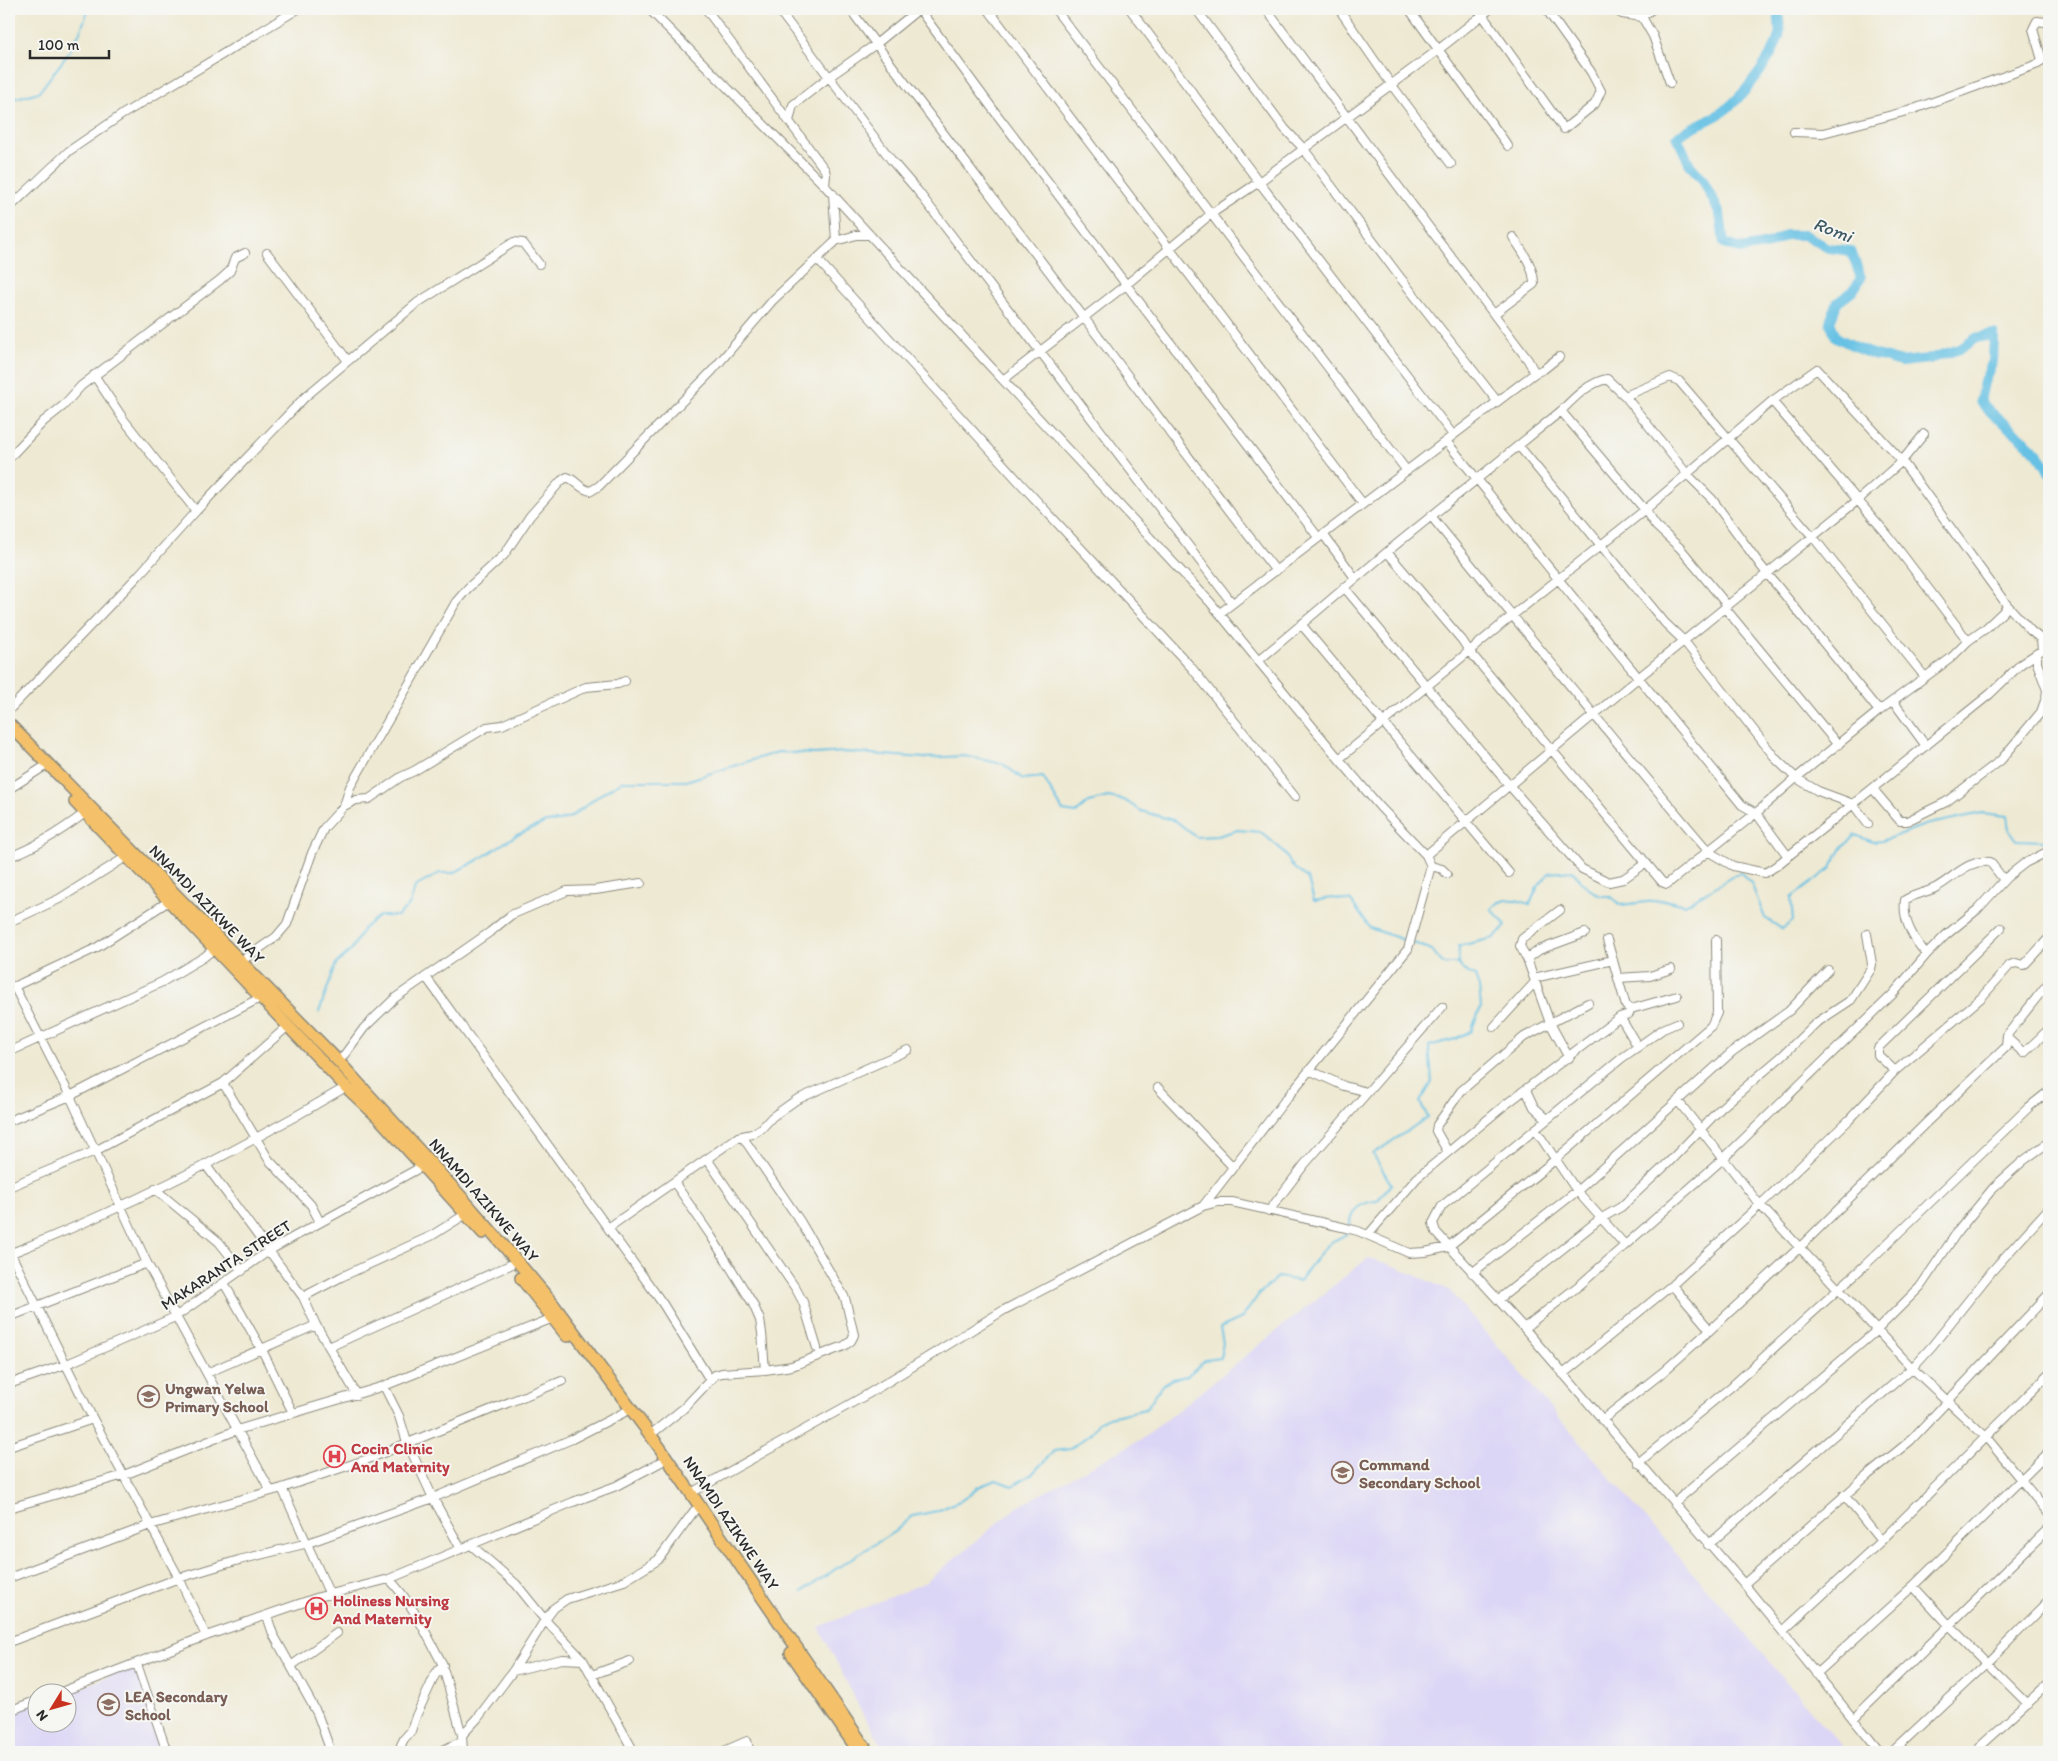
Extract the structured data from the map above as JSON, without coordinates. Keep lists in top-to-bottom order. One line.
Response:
{"streets":{"highway":["NNAMDI AZIKWE WAY"],"street":["MAKARANTA STREET"]},"crossings":[["NNAMDI AZIKWE WAY","MAKARANTA STREET"]],"water":["Romi"],"places":{"school or university":["Ungwan Yelwa Primary School","Command Secondary School","LEA Secondary School"],"hospital":["Cocin Clinic And Maternity","Holiness Nursing And Maternity"]},"scale_bar":"100 m","north":"bottom left"}
